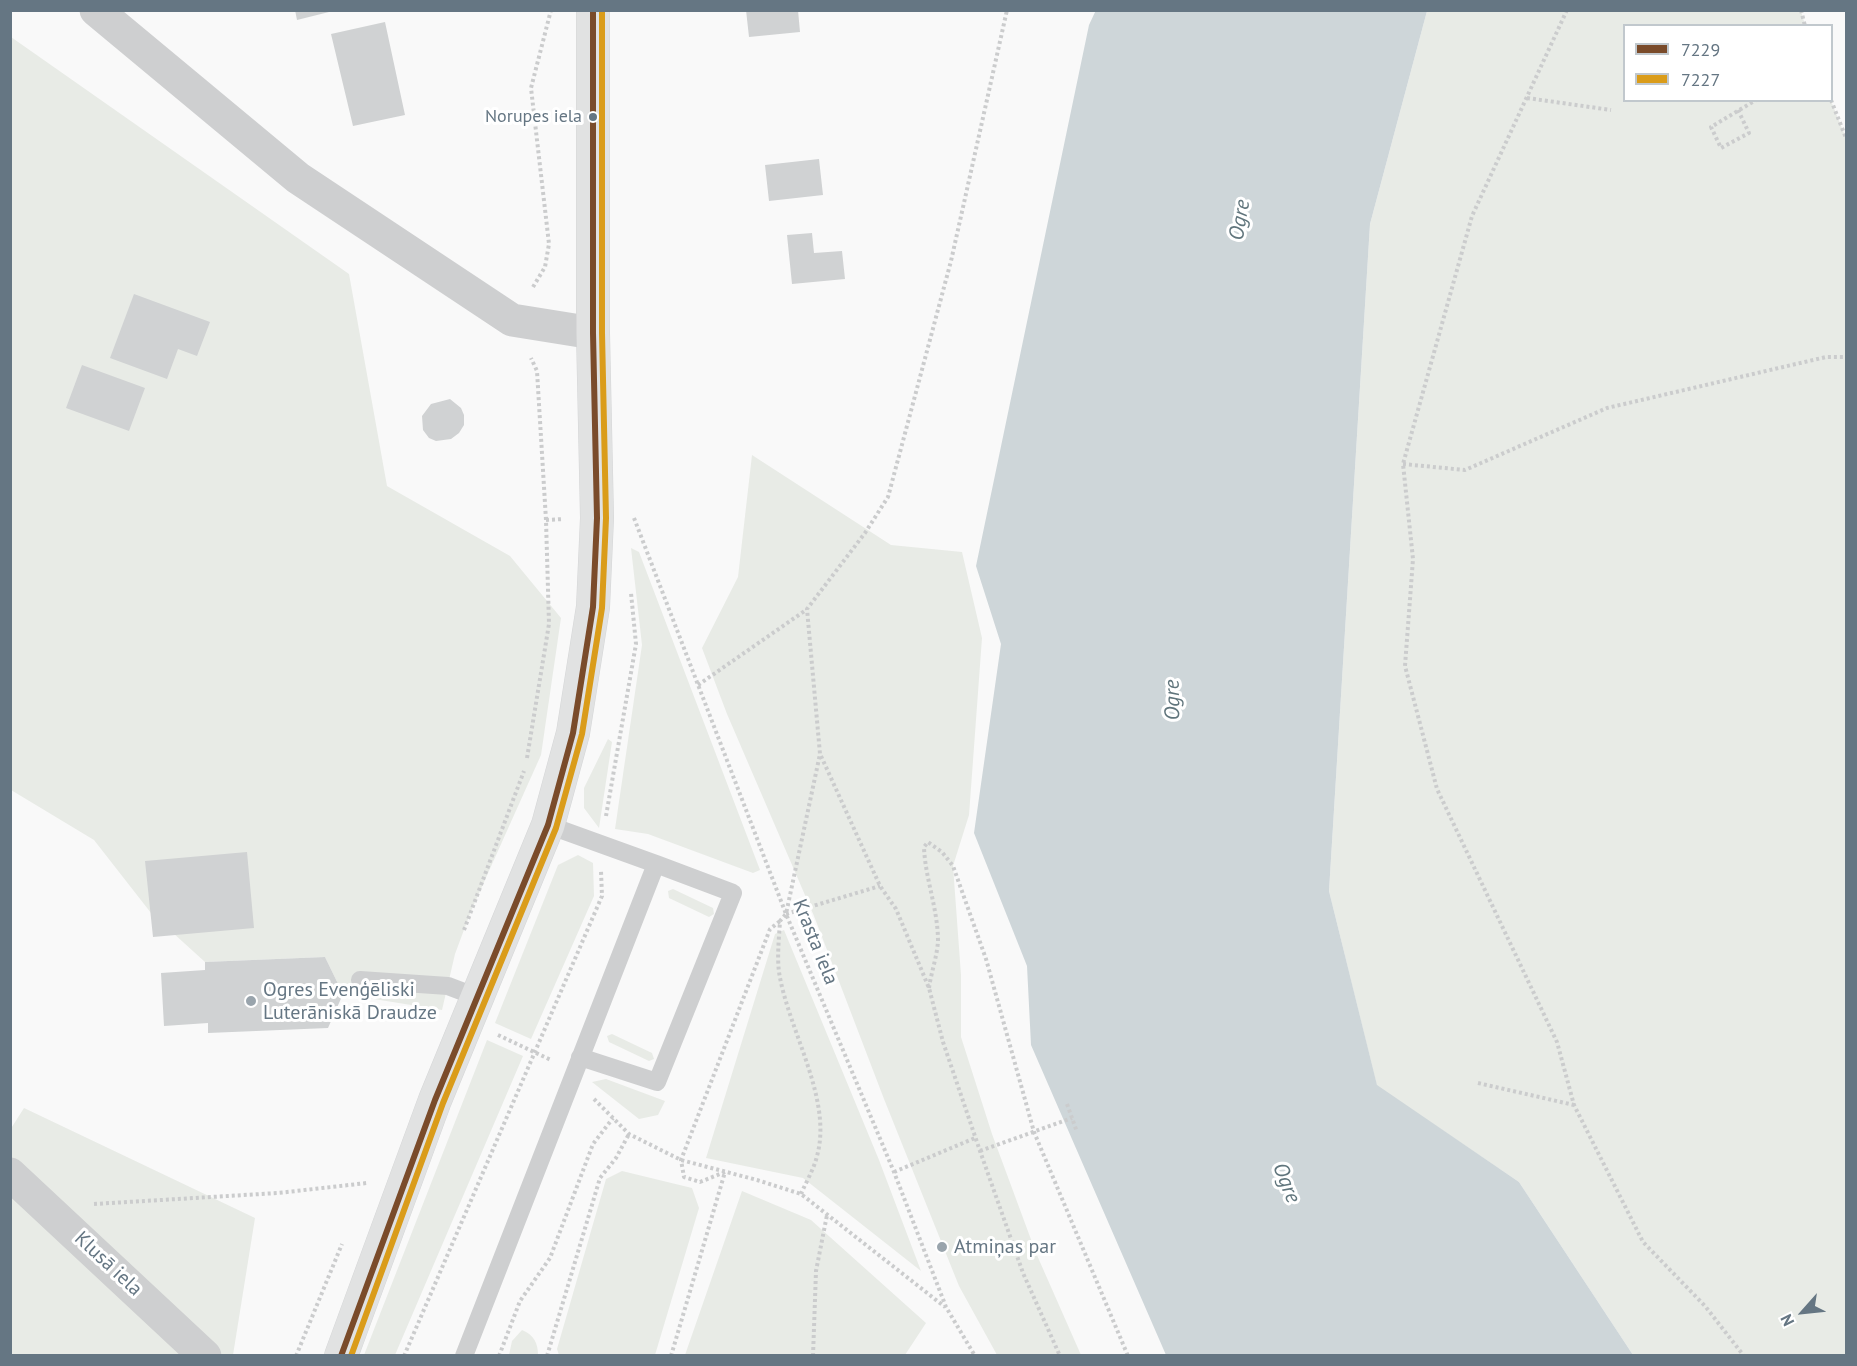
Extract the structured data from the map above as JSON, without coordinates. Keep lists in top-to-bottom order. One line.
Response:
{"streets":{"street":["Klusā iela"],"path":["Krasta iela"]},"water":["Ogre"],"places":["Norupes iela","Ogres Evenģēliski Luterāniskā Draudze","Atmiņas par"],"lines":["transit line 7229","transit line 7227"],"legend":["7229","7227"],"north":"bottom left"}
